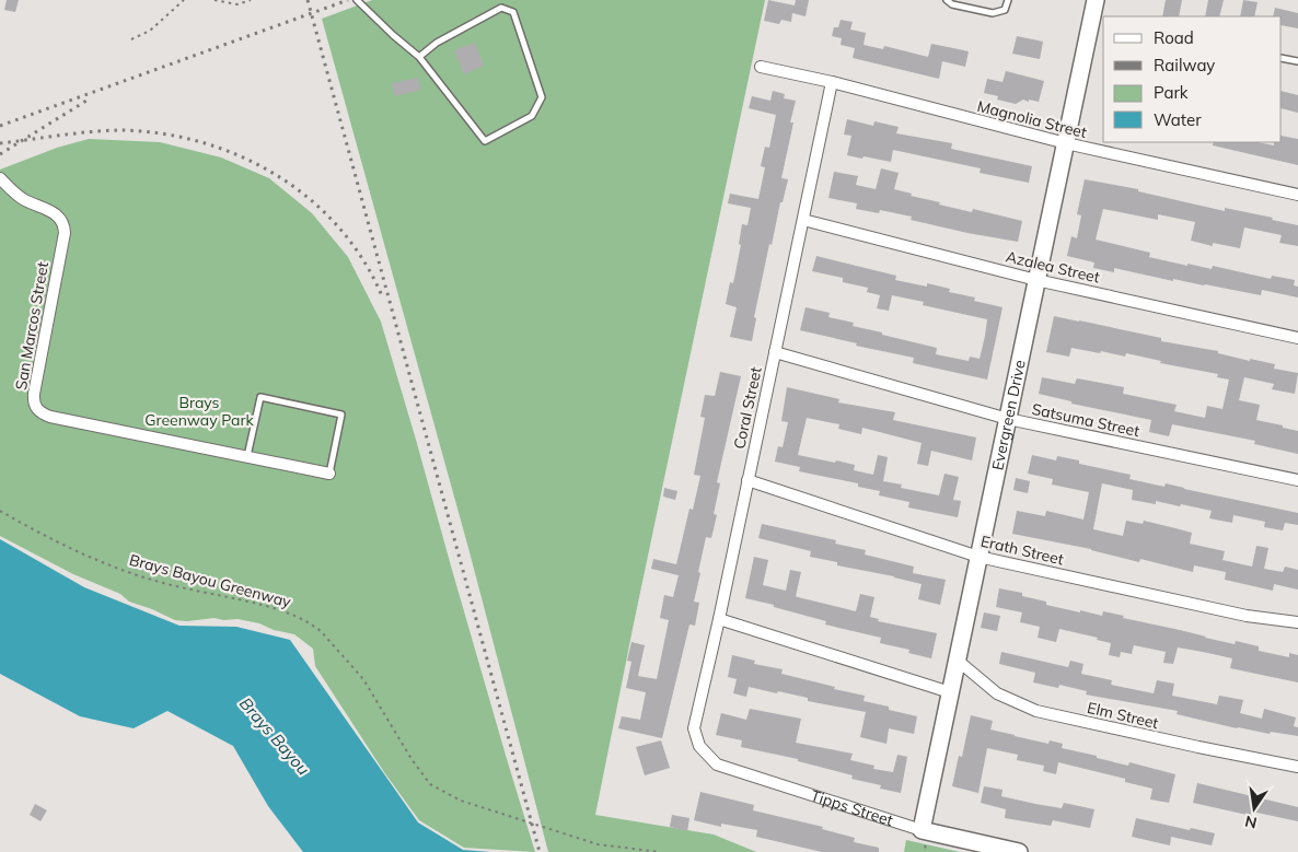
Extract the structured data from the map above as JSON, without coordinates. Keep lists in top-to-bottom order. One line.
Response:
{"streets":{"street":["Magnolia Street","Azalea Street","San Marcos Street","Coral Street","Evergreen Drive","Satsuma Street","Erath Street","Elm Street","Tipps Street"],"path":["Brays Bayou Greenway"]},"crossings":[["Magnolia Street","Coral Street"],["Magnolia Street","Evergreen Drive"],["Azalea Street","Coral Street"],["Azalea Street","Evergreen Drive"],["Coral Street","Satsuma Street"],["Coral Street","Erath Street"],["Coral Street","Tipps Street"],["Evergreen Drive","Satsuma Street"],["Evergreen Drive","Erath Street"],["Evergreen Drive","Elm Street"],["Evergreen Drive","Tipps Street"]],"water":["Brays Bayou"],"parks":["Brays Greenway Park"],"legend":["Road","Railway","Park","Water"],"north":"bottom"}
